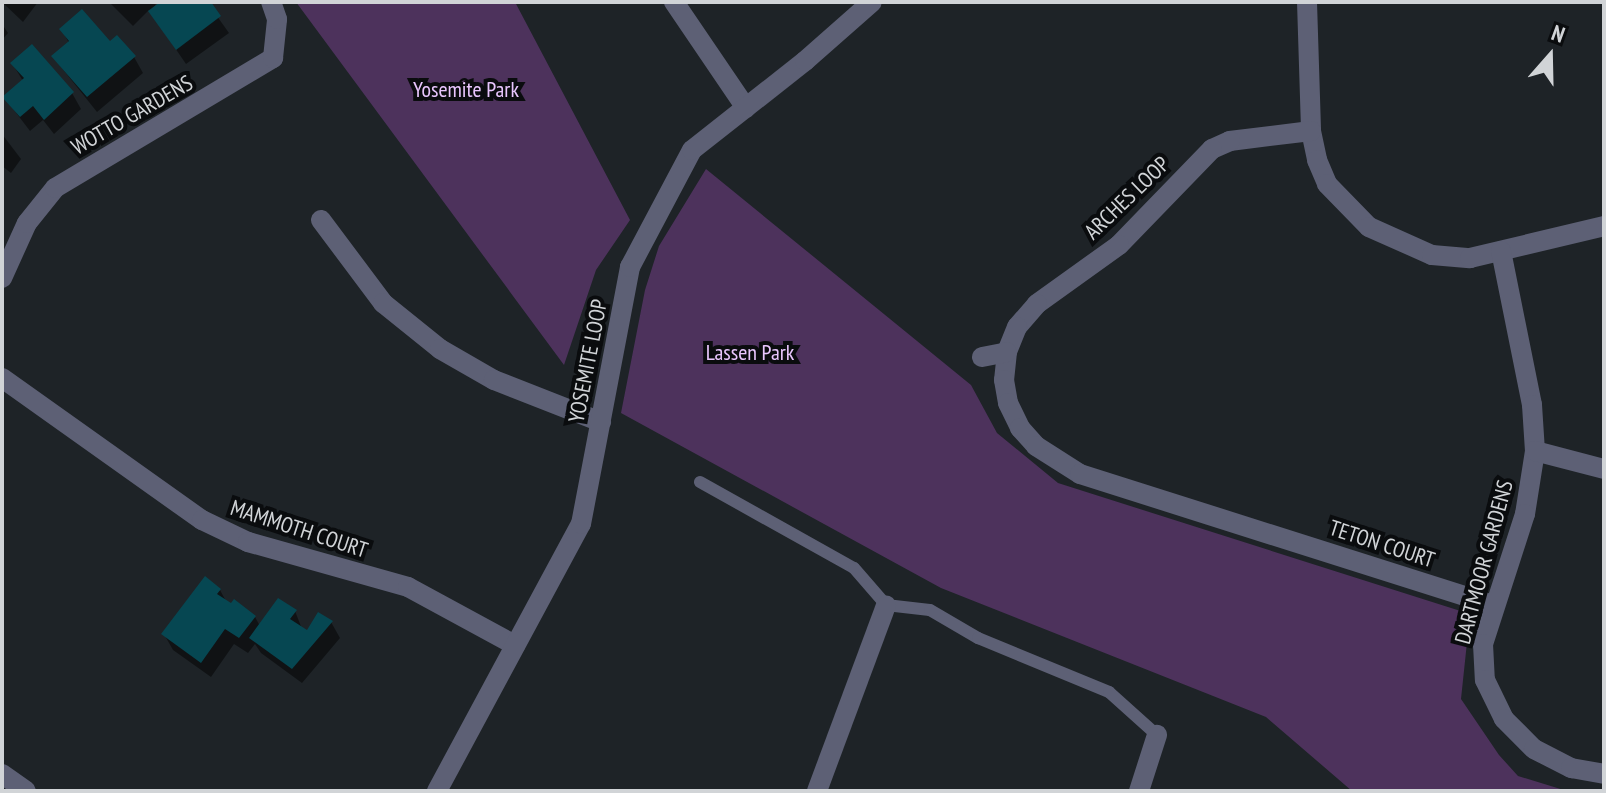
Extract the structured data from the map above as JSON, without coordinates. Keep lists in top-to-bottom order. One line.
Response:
{"streets":{"street":["WOTTO GARDENS","ARCHES LOOP","YOSEMITE LOOP","MAMMOTH COURT","TETON COURT","DARTMOOR GARDENS"]},"crossings":[["ARCHES LOOP","TETON COURT"],["YOSEMITE LOOP","MAMMOTH COURT"],["TETON COURT","DARTMOOR GARDENS"]],"parks":["Yosemite Park","Lassen Park"],"north":"top"}
